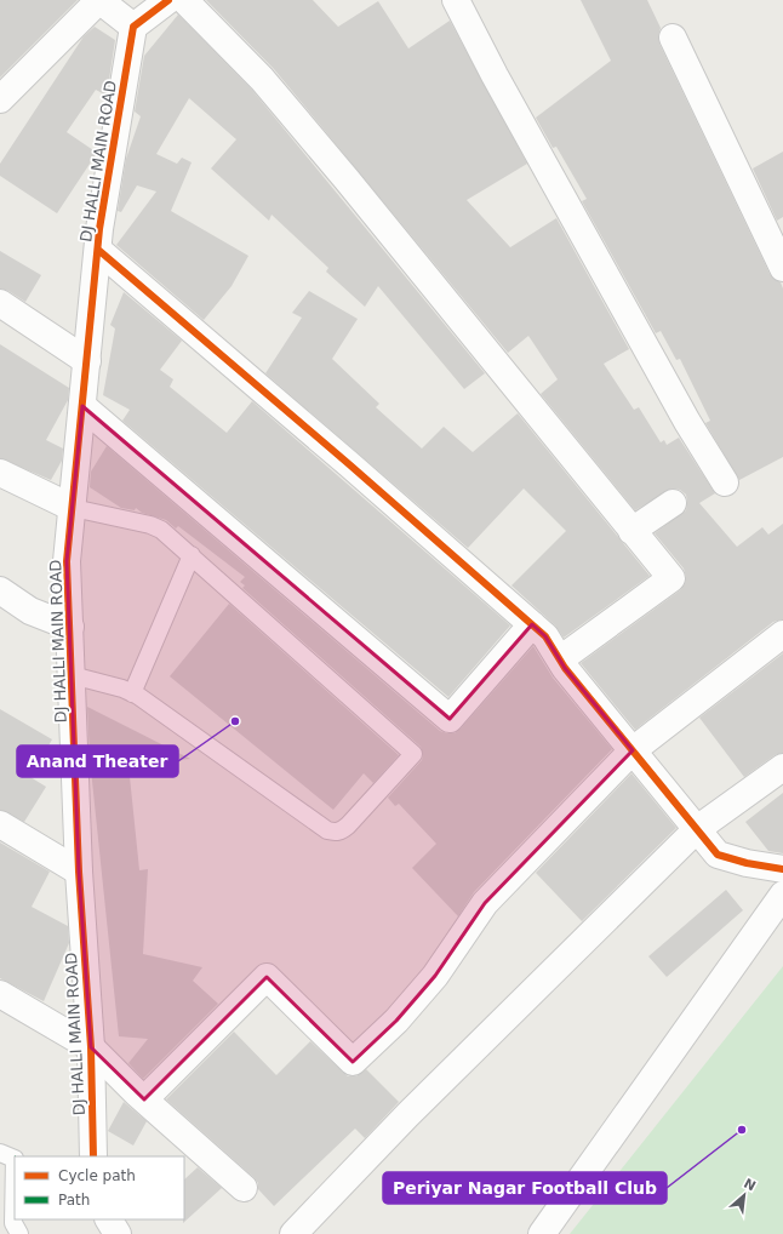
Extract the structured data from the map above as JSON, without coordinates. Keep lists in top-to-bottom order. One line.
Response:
{"streets":{"street":["DJ HALLI MAIN ROAD"]},"places":["Anand Theater","Periyar Nagar Football Club"],"legend":["Cycle path","Path"],"north":"top right"}
